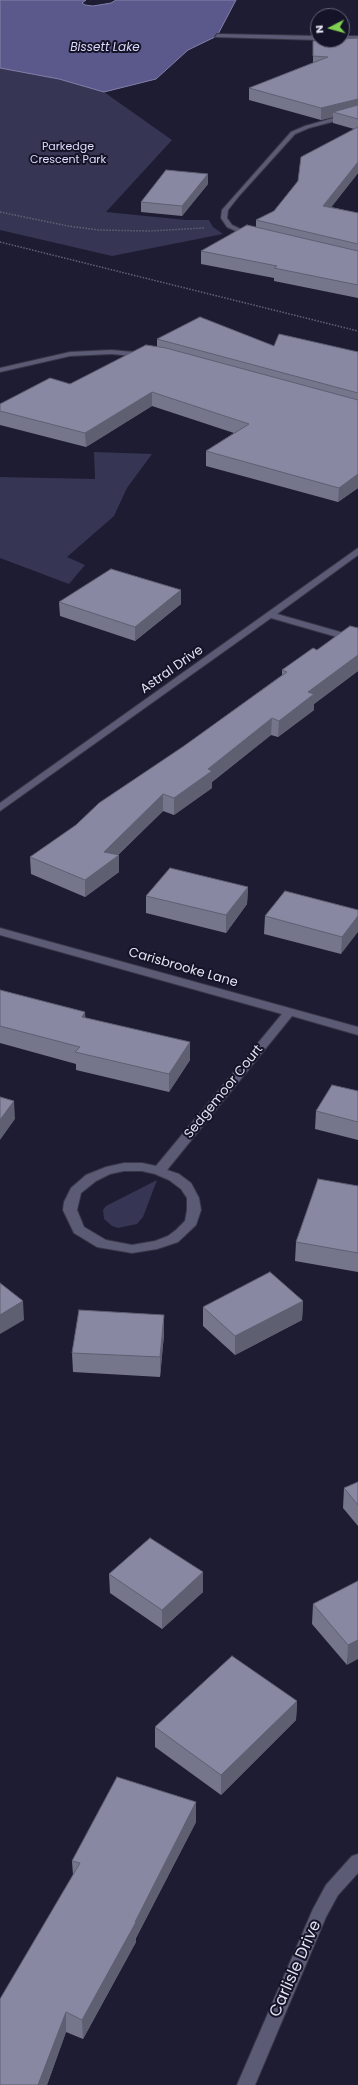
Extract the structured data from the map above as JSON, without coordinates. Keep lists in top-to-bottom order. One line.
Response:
{"streets":{"street":["Astral Drive","Carisbrooke Lane","Sedgemoor Court","Carlisle Drive"]},"crossings":[["Carisbrooke Lane","Sedgemoor Court"]],"water":["Bissett Lake"],"parks":["Parkedge Crescent Park"],"north":"left"}
